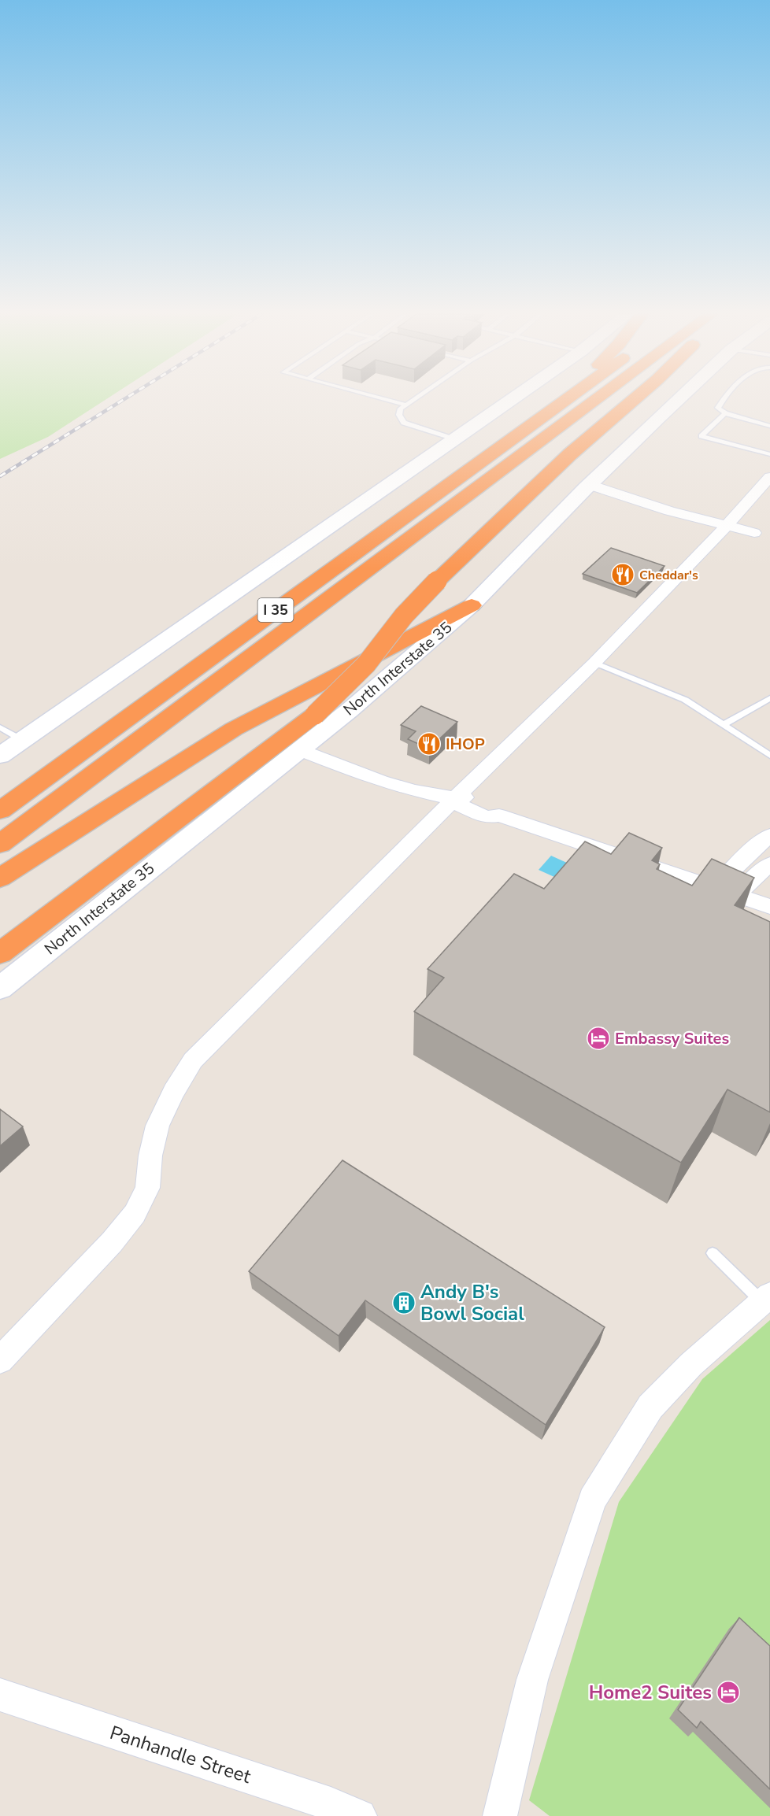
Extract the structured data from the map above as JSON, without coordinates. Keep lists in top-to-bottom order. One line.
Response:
{"streets":{"highway":["I 35"],"main road":["North Interstate 35"],"street":["Panhandle Street"]},"places":{"restaurant":["Cheddar's","IHOP"],"hotel":["Embassy Suites","Home2 Suites"],"building":["Andy B's Bowl Social"]}}
